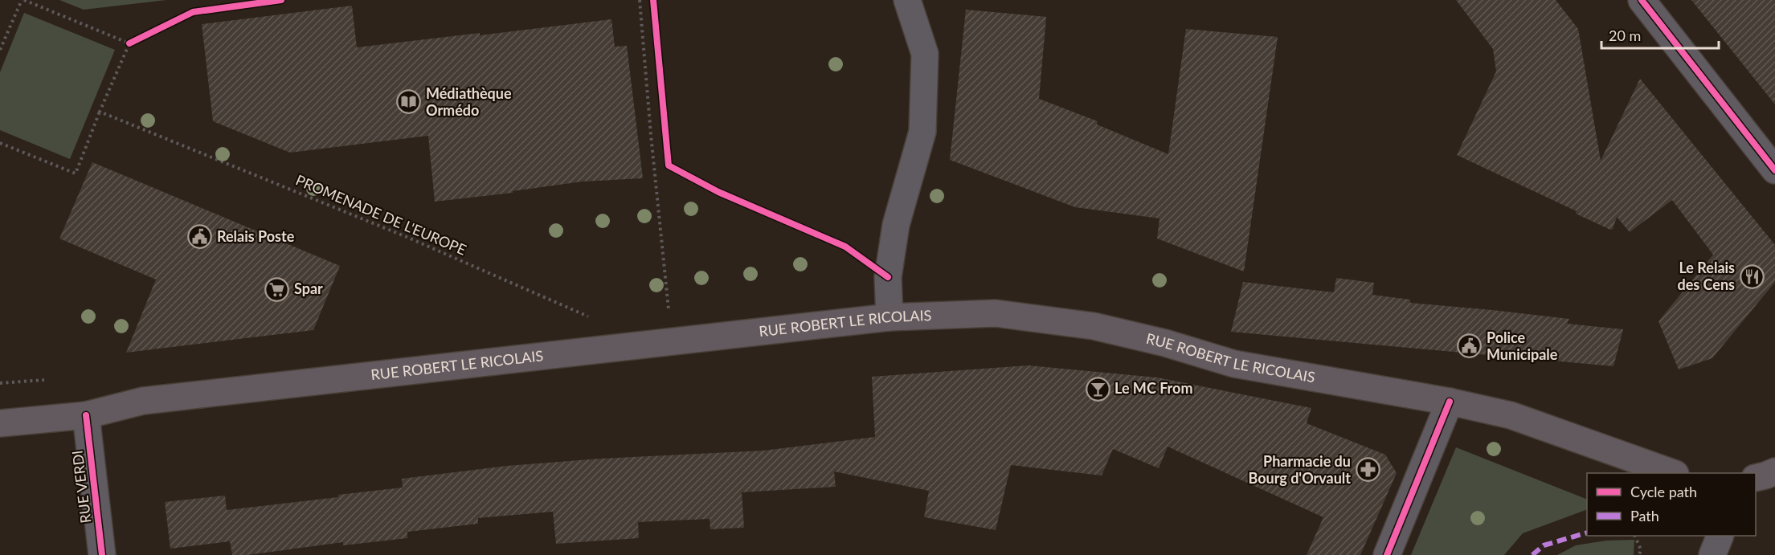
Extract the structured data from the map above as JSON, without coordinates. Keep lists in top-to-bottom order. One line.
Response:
{"streets":{"main road":["RUE ROBERT LE RICOLAIS"],"street":["RUE VERDI"],"path":["PROMENADE DE L'EUROPE"]},"crossings":[["RUE ROBERT LE RICOLAIS","RUE VERDI"]],"places":{"library":["Médiathèque Ormédo"],"public building":["Relais Poste","Police Municipale"],"restaurant":["Le Relais des Cens"],"supermarket":["Spar"],"bar":["Le MC From"],"pharmacy":["Pharmacie du Bourg d'Orvault"]},"legend":["Cycle path","Path"],"scale_bar":"20 m"}
